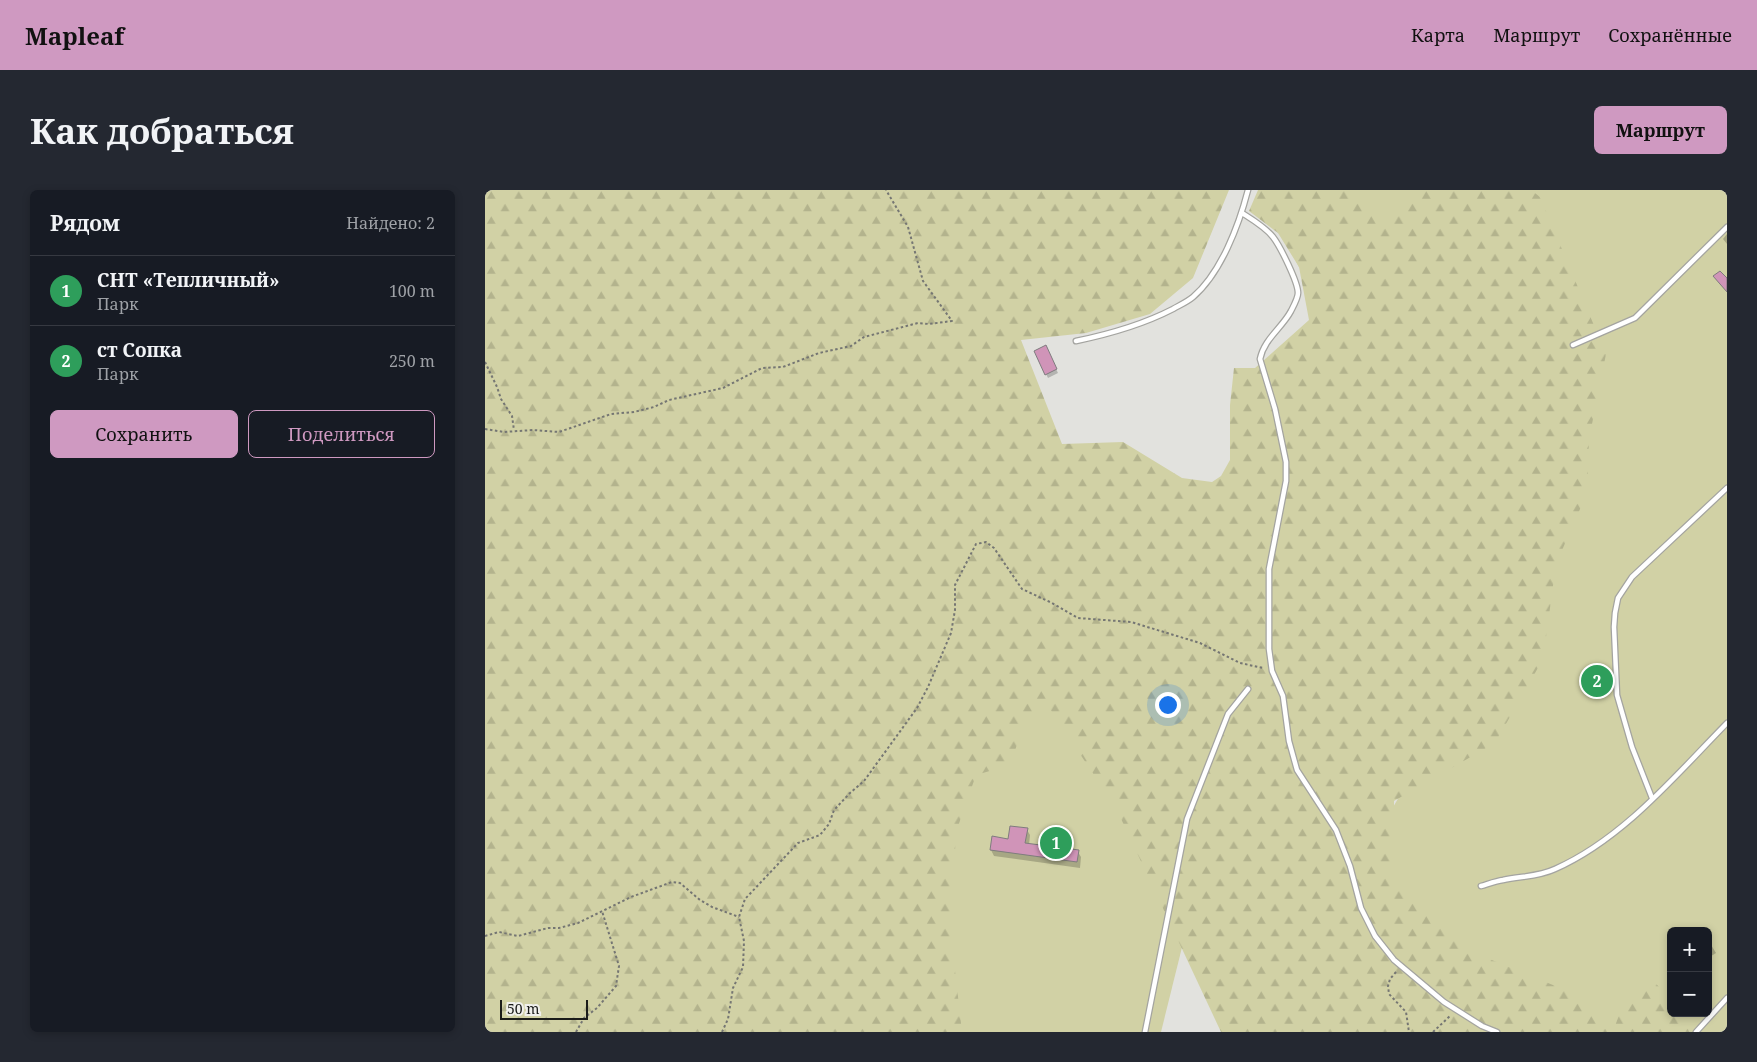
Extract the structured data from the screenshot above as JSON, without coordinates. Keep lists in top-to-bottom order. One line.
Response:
{"scale_bar":"50 m","page":{"header":"Mapleaf","nav":["Карта","Маршрут","Сохранённые"],"buttons":["Маршрут",["Сохранить","Поделиться"]],"title":"Как добраться","heading":["Рядом","Найдено: 2"],"list":[{"mark":"1","name":"СНТ «Тепличный»","note":"Парк","value":"100 m"},{"mark":"2","name":"ст Сопка","note":"Парк","value":"250 m"}],"pins":["2","1"],"map_buttons":["+","−"],"scale":"50 m"}}
